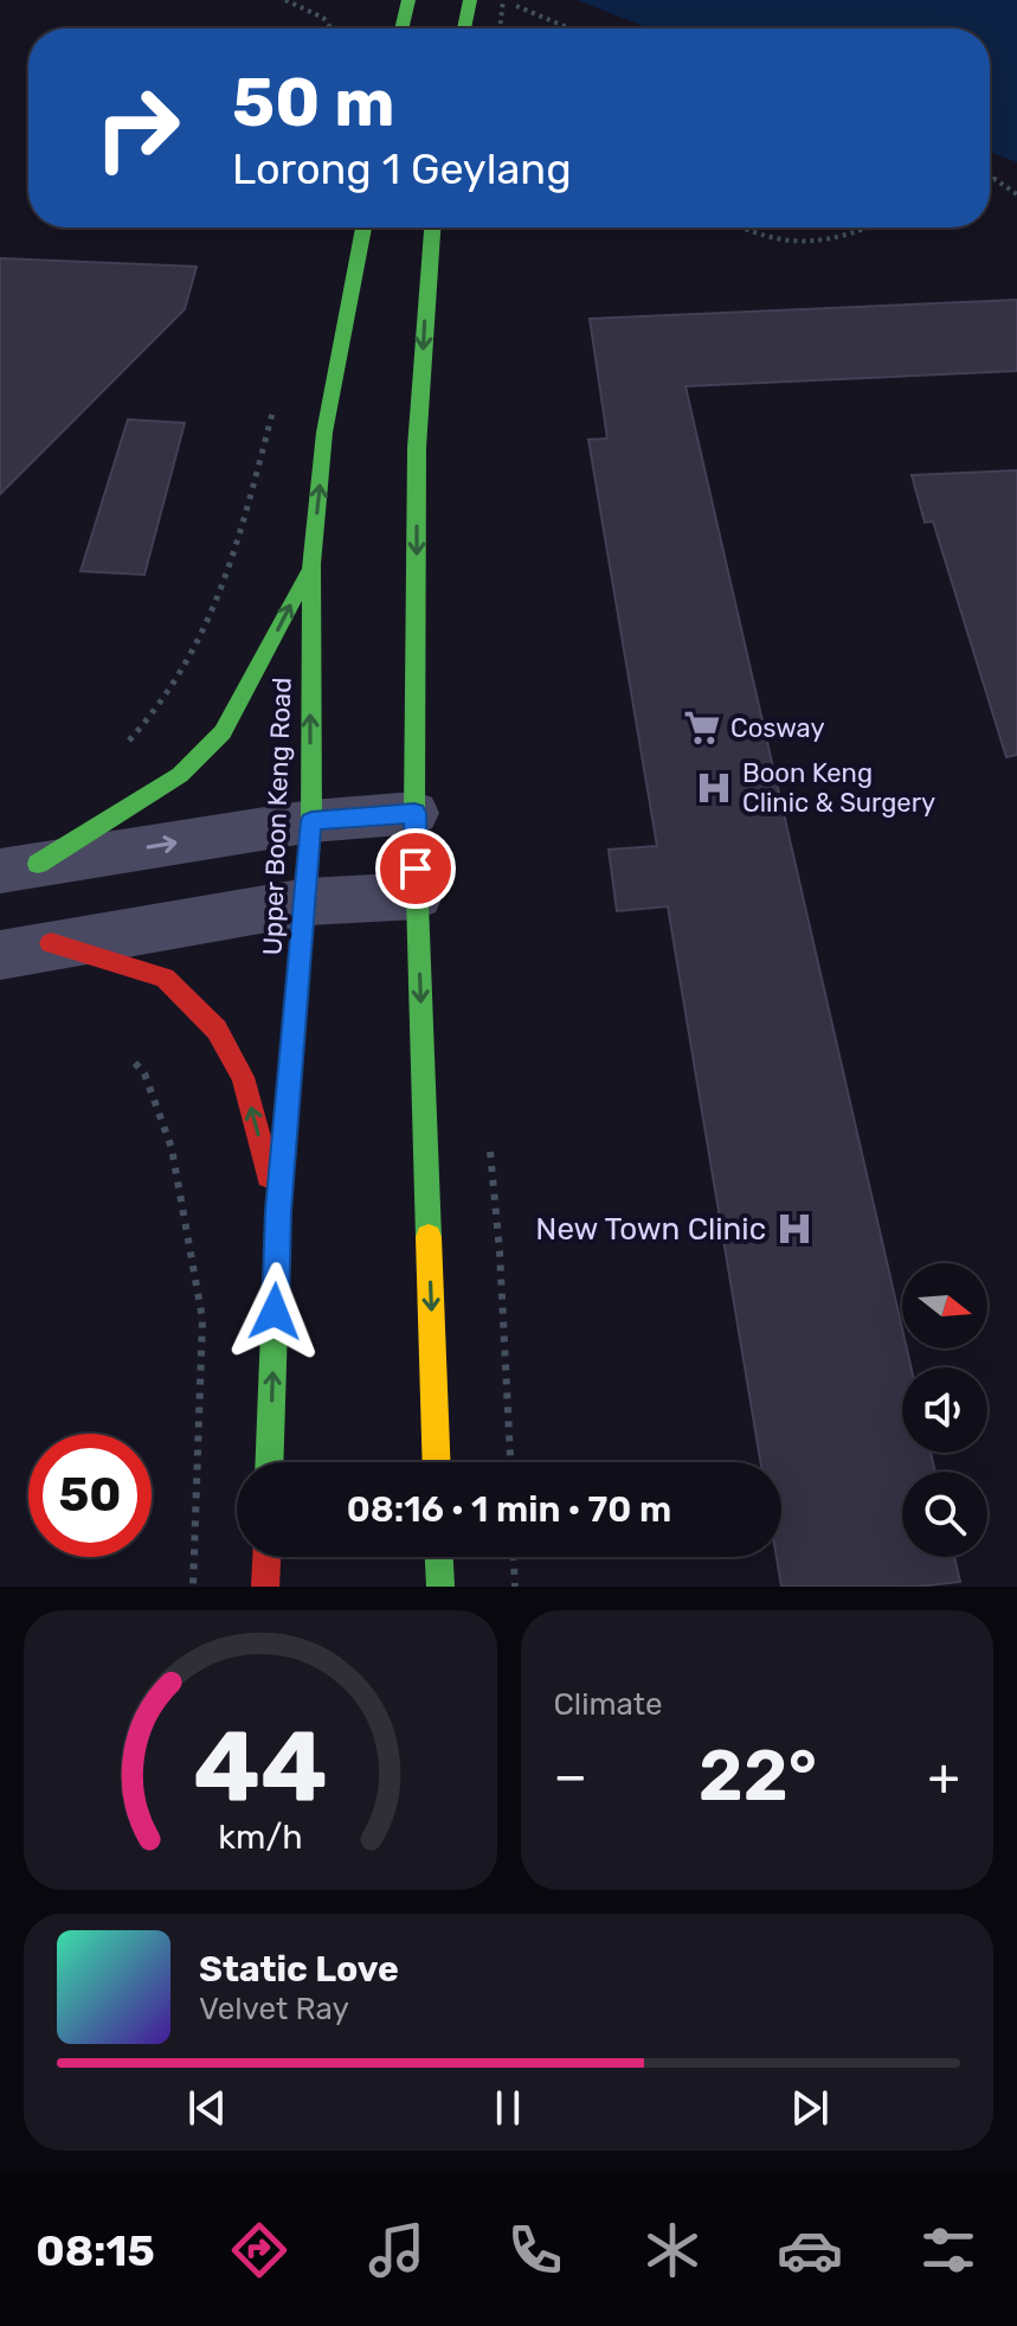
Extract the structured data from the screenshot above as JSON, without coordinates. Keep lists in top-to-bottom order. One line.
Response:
{"streets":{"main road":["Upper Boon Keng Road"]},"places":{"supermarket":["Cosway"],"hospital":["Boon Keng Clinic & Surgery","New Town Clinic"]},"north":"right","page":{"turn":["50 m","Lorong 1 Geylang"],"limit":"50","trip":"08:16 · 1 min · 70 m","tile":"Climate","heat":["−","22°","+"],"song":["Static Love","Velvet Ray"],"tabs":"08:15","gauge":["44","km/h"]}}
